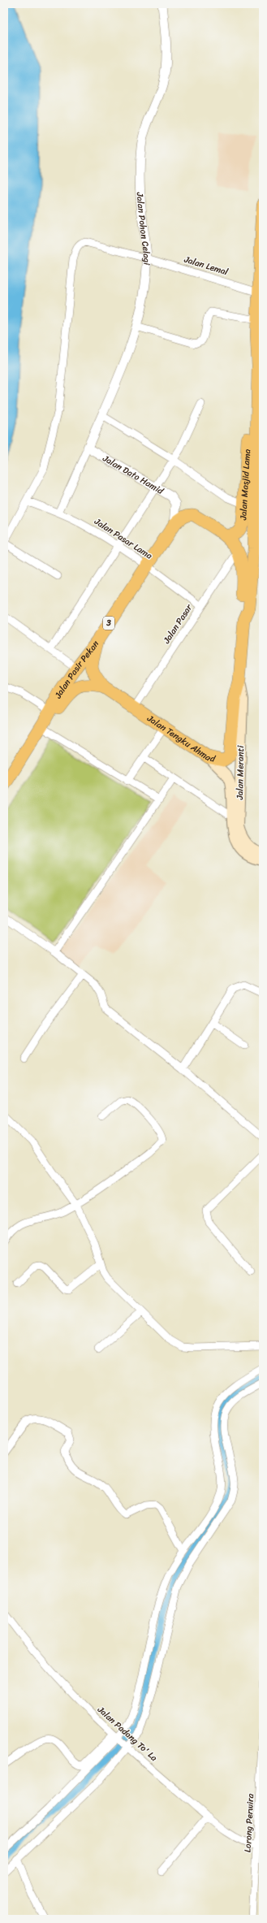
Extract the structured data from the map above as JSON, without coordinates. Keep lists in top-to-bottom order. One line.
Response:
{"streets":{"highway":["Jalan Masjid Lama","3","Jalan Pasir Pekan","Jalan Tengku Ahmad"],"main road":["Jalan Meranti"],"street":["Jalan Pohon Celagi","Jalan Lemal","Jalan Dato Hamid","Jalan Pasar Lama","Jalan Pasar","Jalan Padang To' La","Lorong Perwira"]},"crossings":[["Jalan Pohon Celagi","Jalan Lemal"],["Jalan Pohon Celagi","Jalan Dato Hamid"],["Jalan Lemal","Jalan Masjid Lama"],["Jalan Lemal","Jalan Pasar Lama"],["Jalan Dato Hamid","3"],["Jalan Dato Hamid","Jalan Pasir Pekan"],["Jalan Masjid Lama","3"],["Jalan Masjid Lama","Jalan Pasar"],["Jalan Masjid Lama","Jalan Tengku Ahmad"],["Jalan Masjid Lama","Jalan Meranti"],["Jalan Pasar Lama","Jalan Pasar"],["Jalan Pasar Lama","Jalan Pasir Pekan"],["3","Jalan Pasir Pekan"],["3","Jalan Tengku Ahmad"],["Jalan Pasar","Jalan Tengku Ahmad"],["Jalan Tengku Ahmad","Jalan Meranti"],["Jalan Padang To' La","Lorong Perwira"]]}
